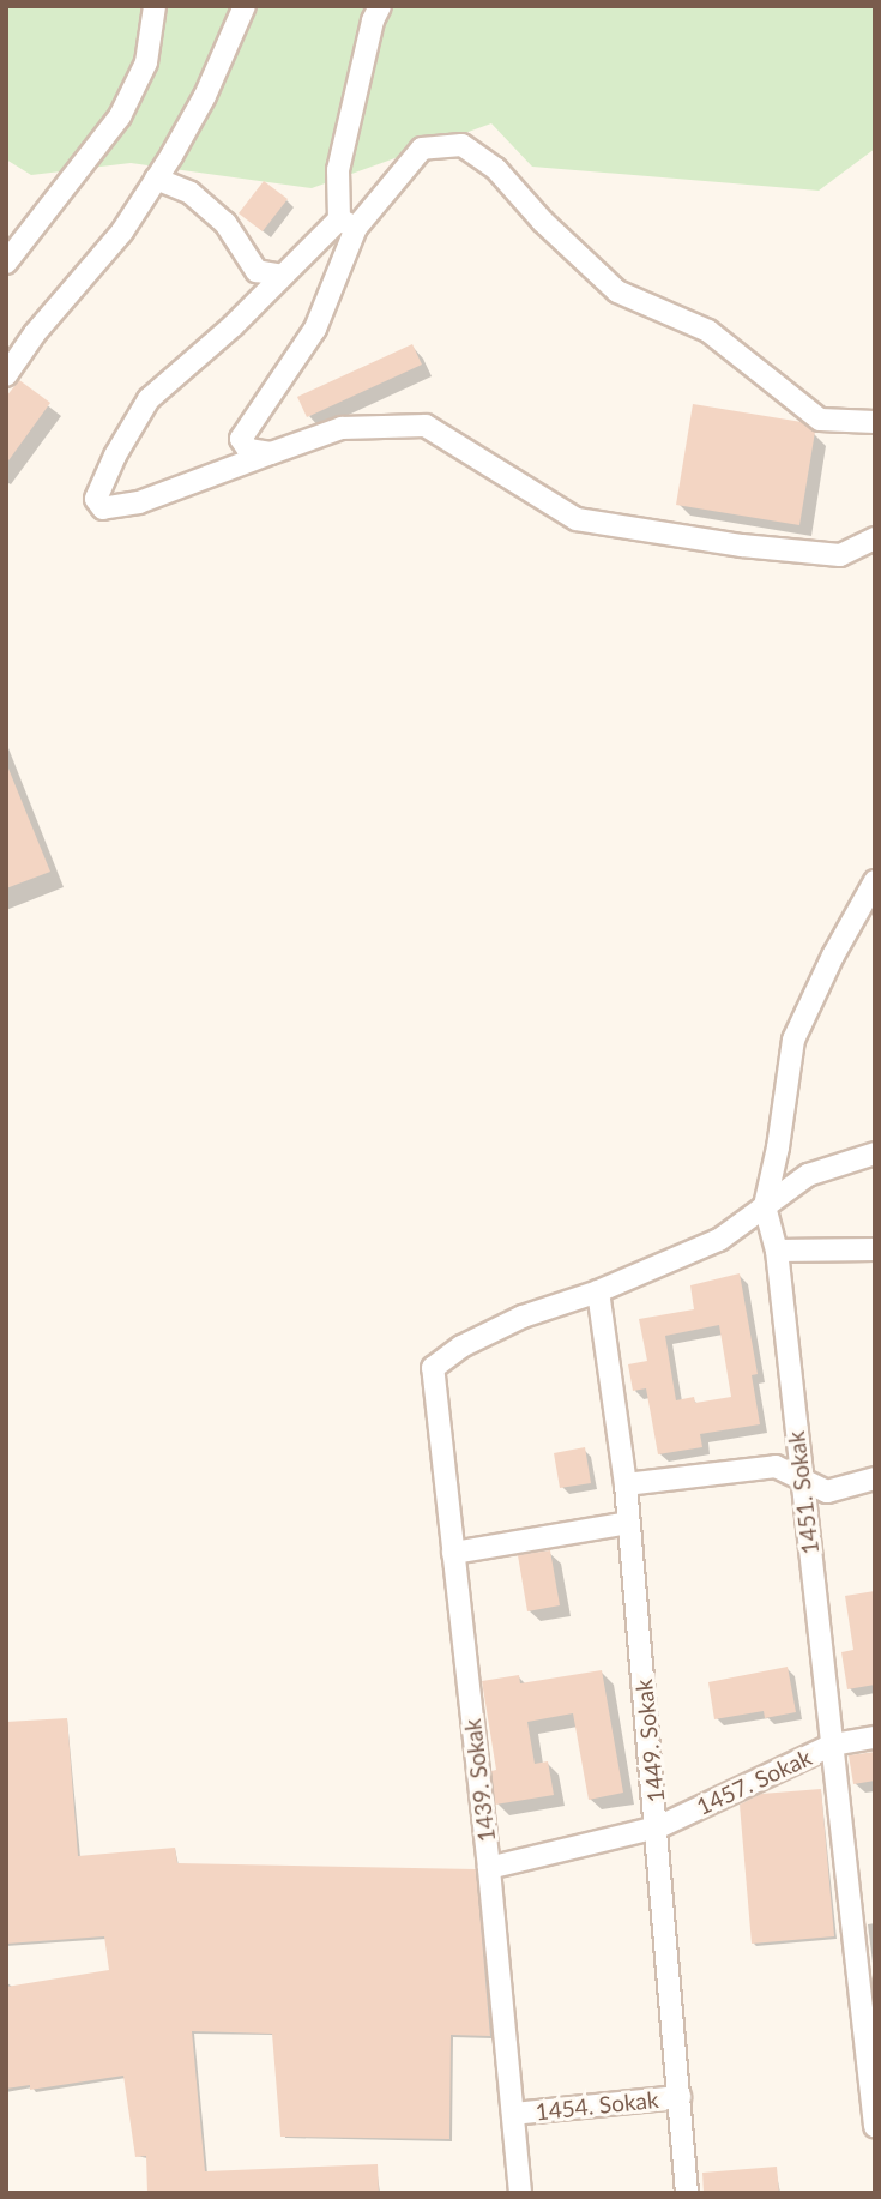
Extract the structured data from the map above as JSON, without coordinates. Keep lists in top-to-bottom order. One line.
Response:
{"streets":{"street":["1451. Sokak","1449. Sokak","1439. Sokak","1457. Sokak","1454. Sokak"]},"crossings":[["1451. Sokak","1457. Sokak"],["1449. Sokak","1439. Sokak"],["1449. Sokak","1457. Sokak"],["1449. Sokak","1454. Sokak"],["1439. Sokak","1457. Sokak"],["1439. Sokak","1454. Sokak"]]}
